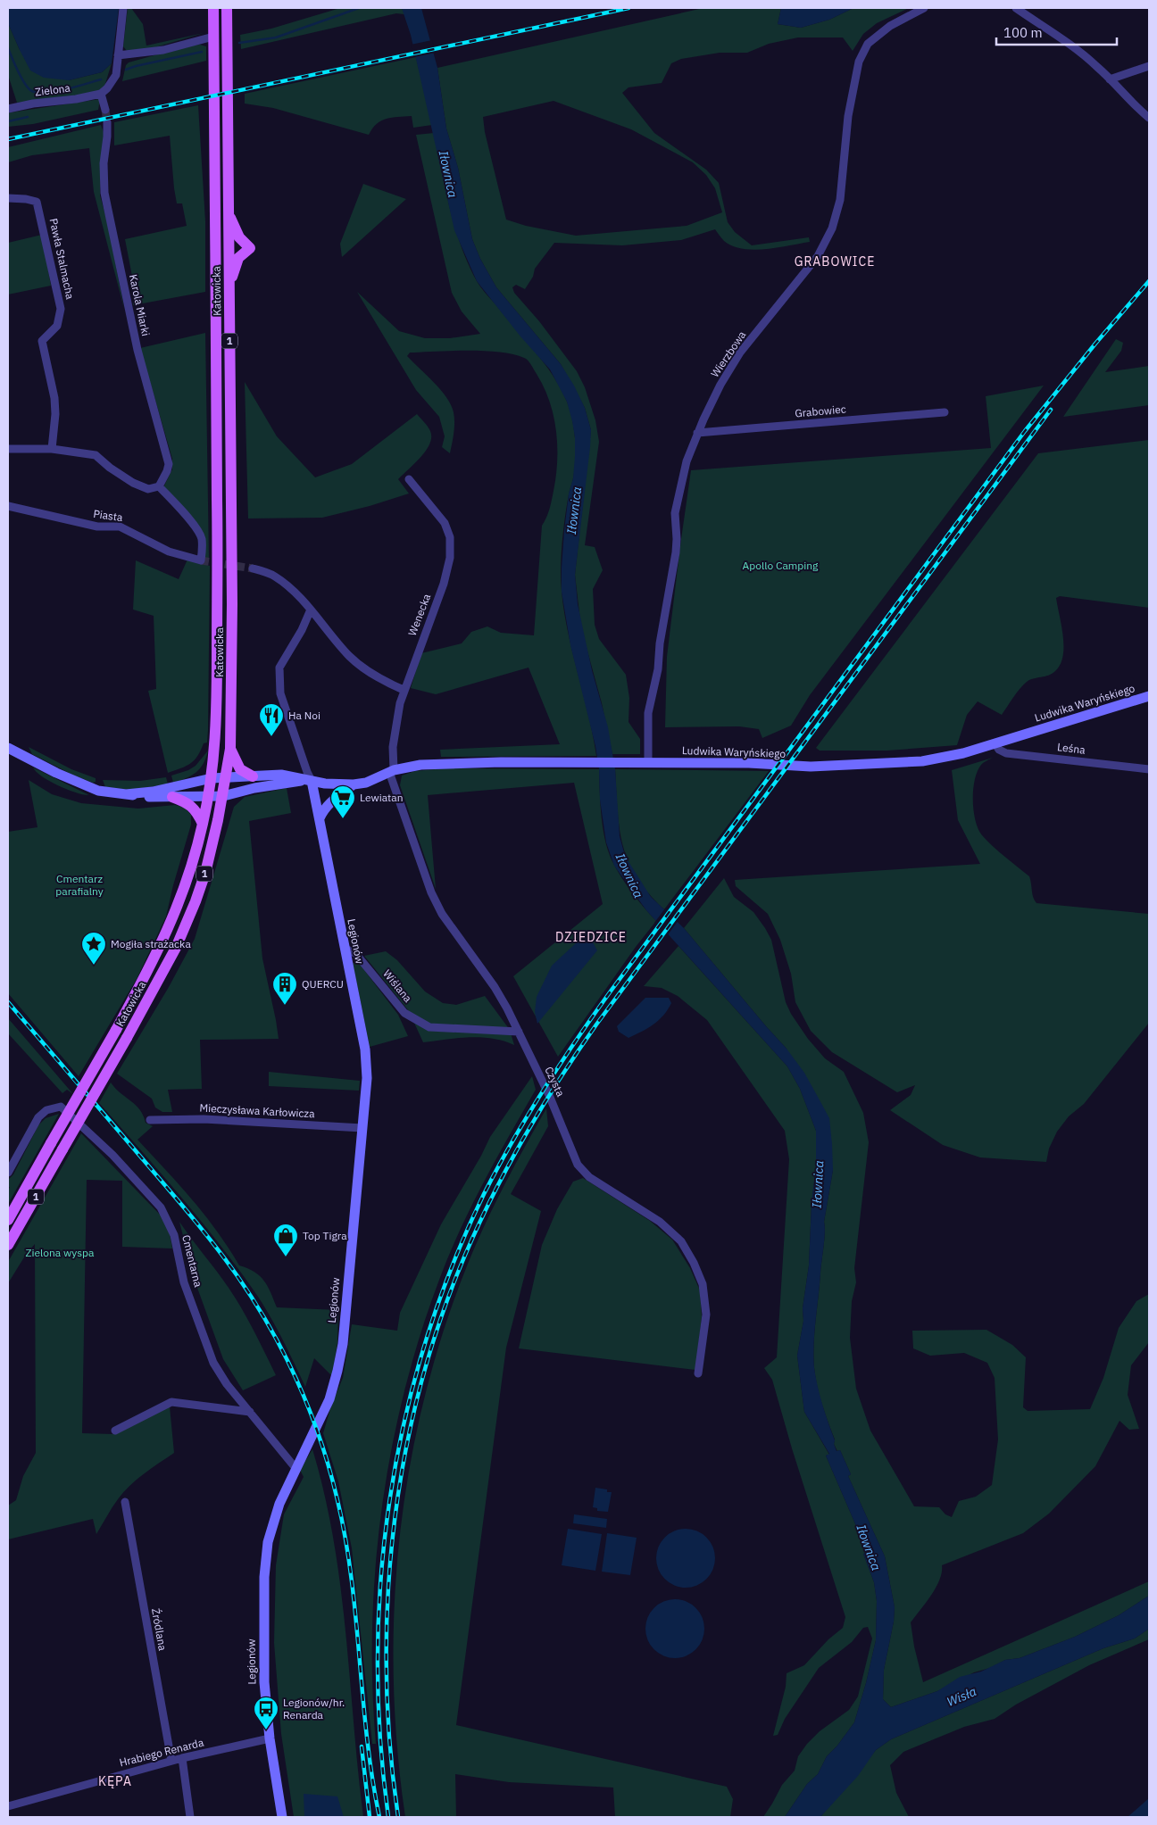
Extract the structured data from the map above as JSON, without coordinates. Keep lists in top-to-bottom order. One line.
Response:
{"streets":{"main road":["Katowicka","1"],"street":["Zielona","Pawła Stalmacha","Karola Miarki","Wierzbowa","Grabowiec","Piasta","Wenecka","Ludwika Waryńskiego","Leśna","Legionów","Wiślana","Czysta","Mieczysława Karłowicza","Cmentarna","Źródlana","Hrabiego Renarda"]},"crossings":[["Karola Miarki","Piasta"],["Wierzbowa","Grabowiec"],["Wierzbowa","Ludwika Waryńskiego"],["Wenecka","Ludwika Waryńskiego"],["Wenecka","Czysta"],["Ludwika Waryńskiego","Leśna"],["Ludwika Waryńskiego","Legionów"],["Ludwika Waryńskiego","Czysta"],["Legionów","Wiślana"],["Legionów","Mieczysława Karłowicza"],["Legionów","Cmentarna"],["Legionów","Hrabiego Renarda"],["Wiślana","Czysta"],["Źródlana","Hrabiego Renarda"]],"districts":["GRABOWICE","DZIEDZICE","KĘPA"],"water":["Iłownica","Wisła"],"parks":["Apollo Camping","Cmentarz parafialny","Zielona wyspa"],"places":{"restaurant":["Ha Noi"],"supermarket":["Lewiatan"],"place":["Mogiła strażacka"],"building":["QUERCU"],"shop":["Top Tigra"],"bus stop":["Legionów/hr. Renarda"]},"scale_bar":"100 m"}
